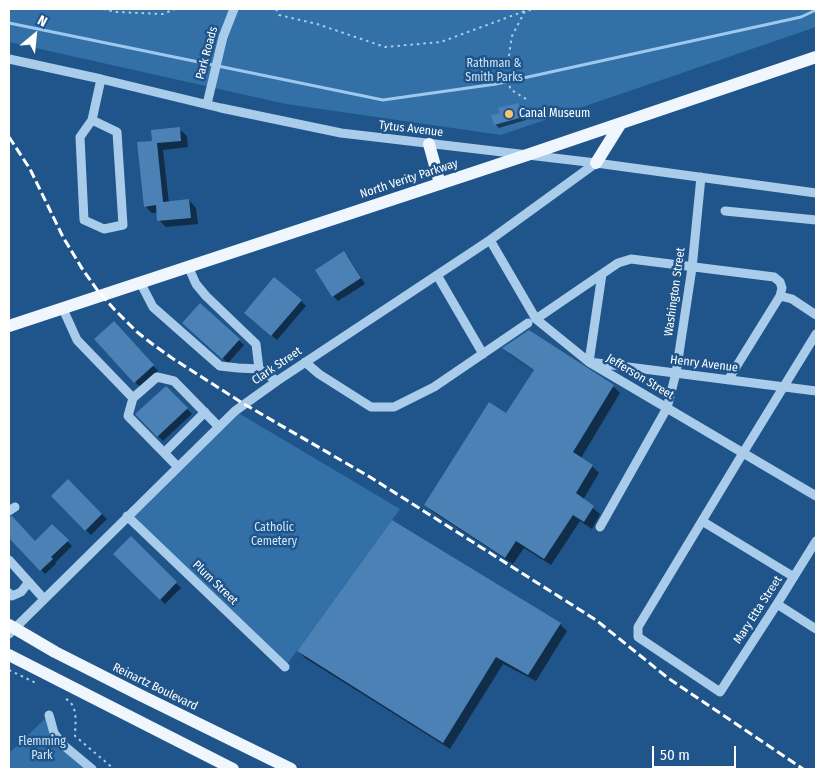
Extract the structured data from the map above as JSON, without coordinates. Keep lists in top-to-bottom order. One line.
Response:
{"streets":{"main road":["North Verity Parkway","Reinartz Boulevard"],"street":["Park Roads","Tytus Avenue","Washington Street","Henry Avenue","Clark Street","Jefferson Street","Plum Street","Mary Etta Street"]},"crossings":[["Park Roads","Tytus Avenue"],["Tytus Avenue","North Verity Parkway"],["Tytus Avenue","Washington Street"],["Tytus Avenue","Clark Street"],["Washington Street","Henry Avenue"],["Washington Street","Jefferson Street"],["Henry Avenue","Jefferson Street"],["Clark Street","Jefferson Street"],["Clark Street","Plum Street"],["Clark Street","Reinartz Boulevard"]],"parks":["Rathman & Smith Parks","Catholic Cemetery","Flemming Park"],"places":["Canal Museum"],"scale_bar":"50 m","north":"top right"}
